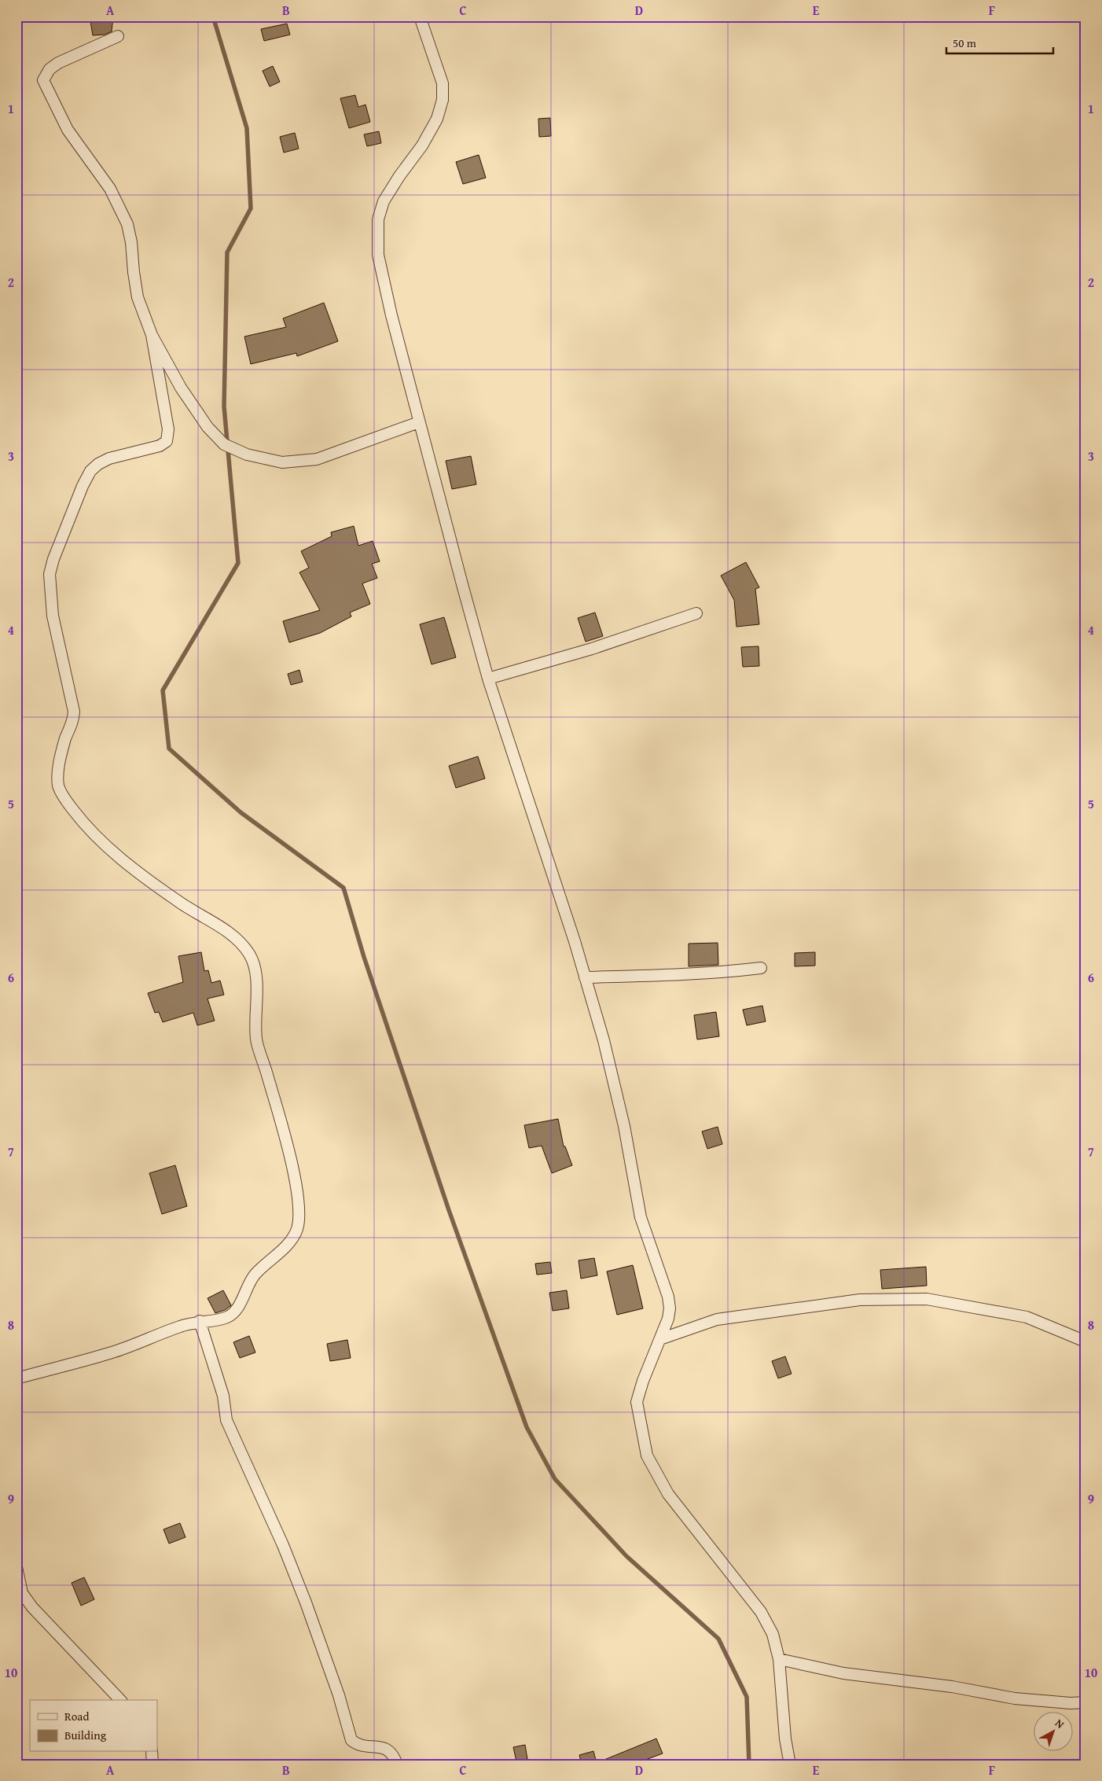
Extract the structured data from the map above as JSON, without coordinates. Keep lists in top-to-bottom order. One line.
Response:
{"legend":["Road","Building"],"scale_bar":"50 m","north":"top right","grid":{"columns":["A","B","C","D","E","F"],"rows":["1","2","3","4","5","6","7","8","9","10"]}}
